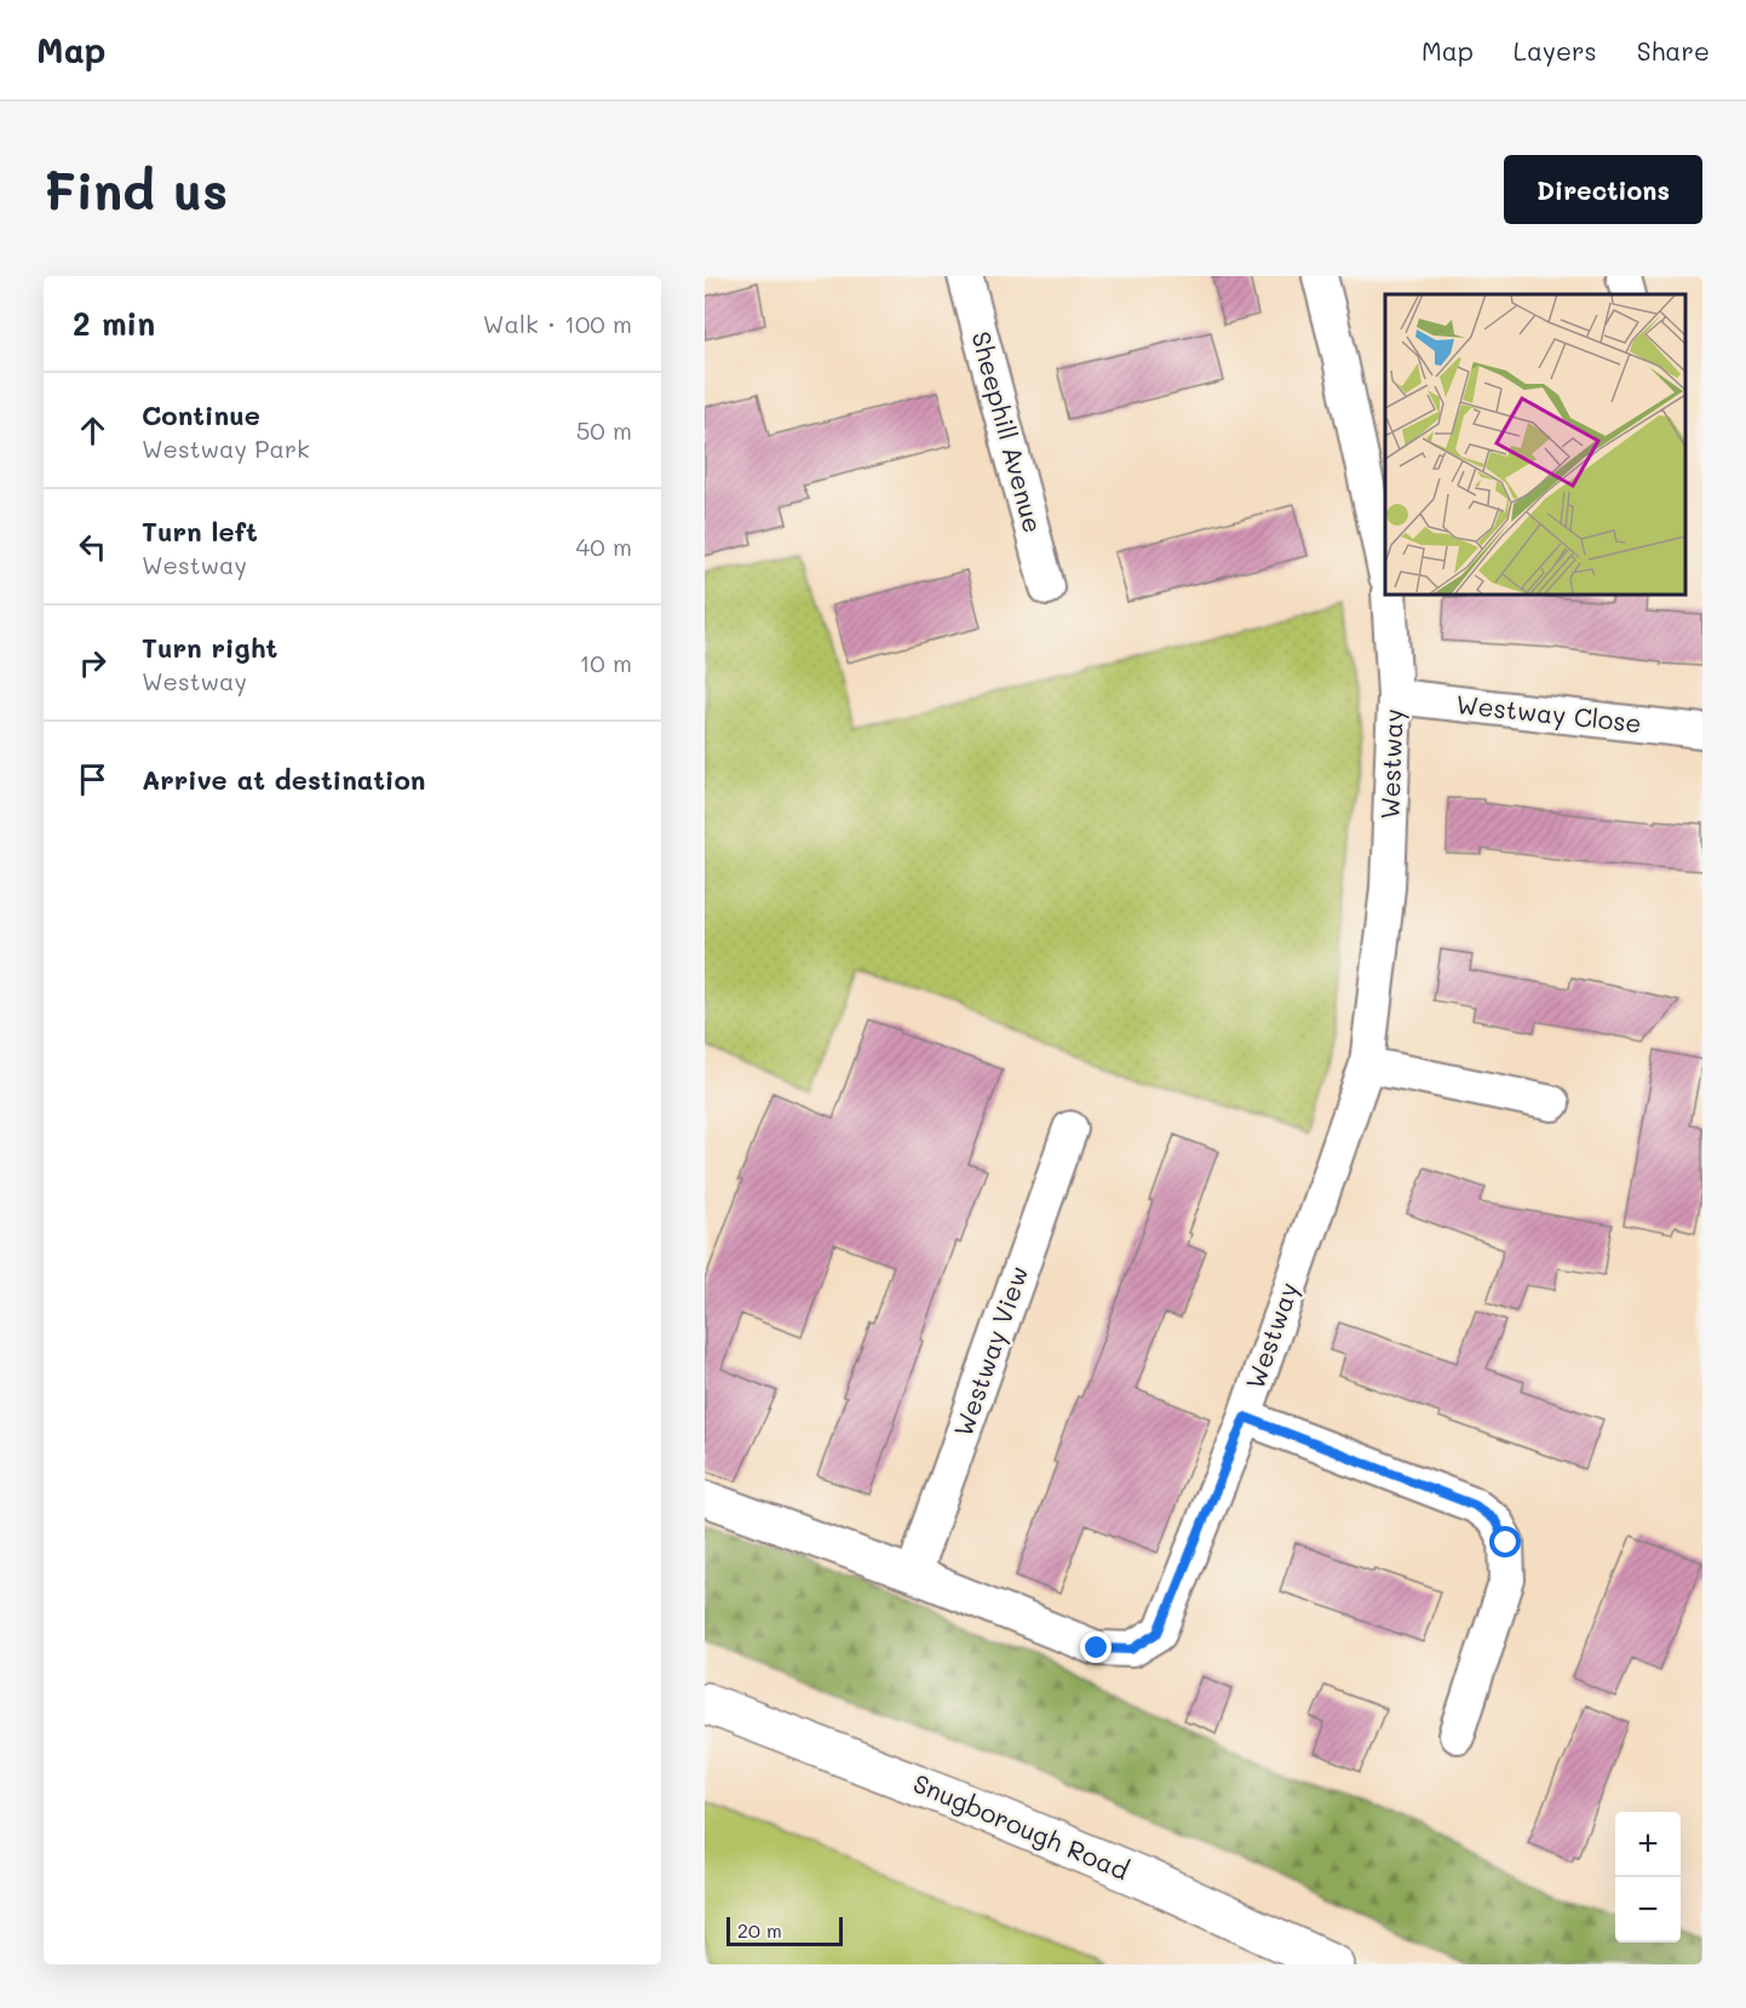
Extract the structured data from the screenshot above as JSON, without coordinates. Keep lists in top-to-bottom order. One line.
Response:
{"streets":{"main road":["Snugborough Road"],"street":["Sheephill Avenue","Westway Close","Westway","Westway View"]},"crossings":[["Westway Close","Westway"],["Westway","Westway View"]],"scale_bar":"20 m","page":{"header":"Map","nav":["Map","Layers","Share"],"buttons":"Directions","title":"Find us","heading":["2 min","Walk · 100 m"],"list":[["Continue","Westway Park","50 m"],["Turn left","Westway","40 m"],["Turn right","Westway","10 m"],"Arrive at destination"],"map_buttons":["+","−"],"scale":"20 m"}}
